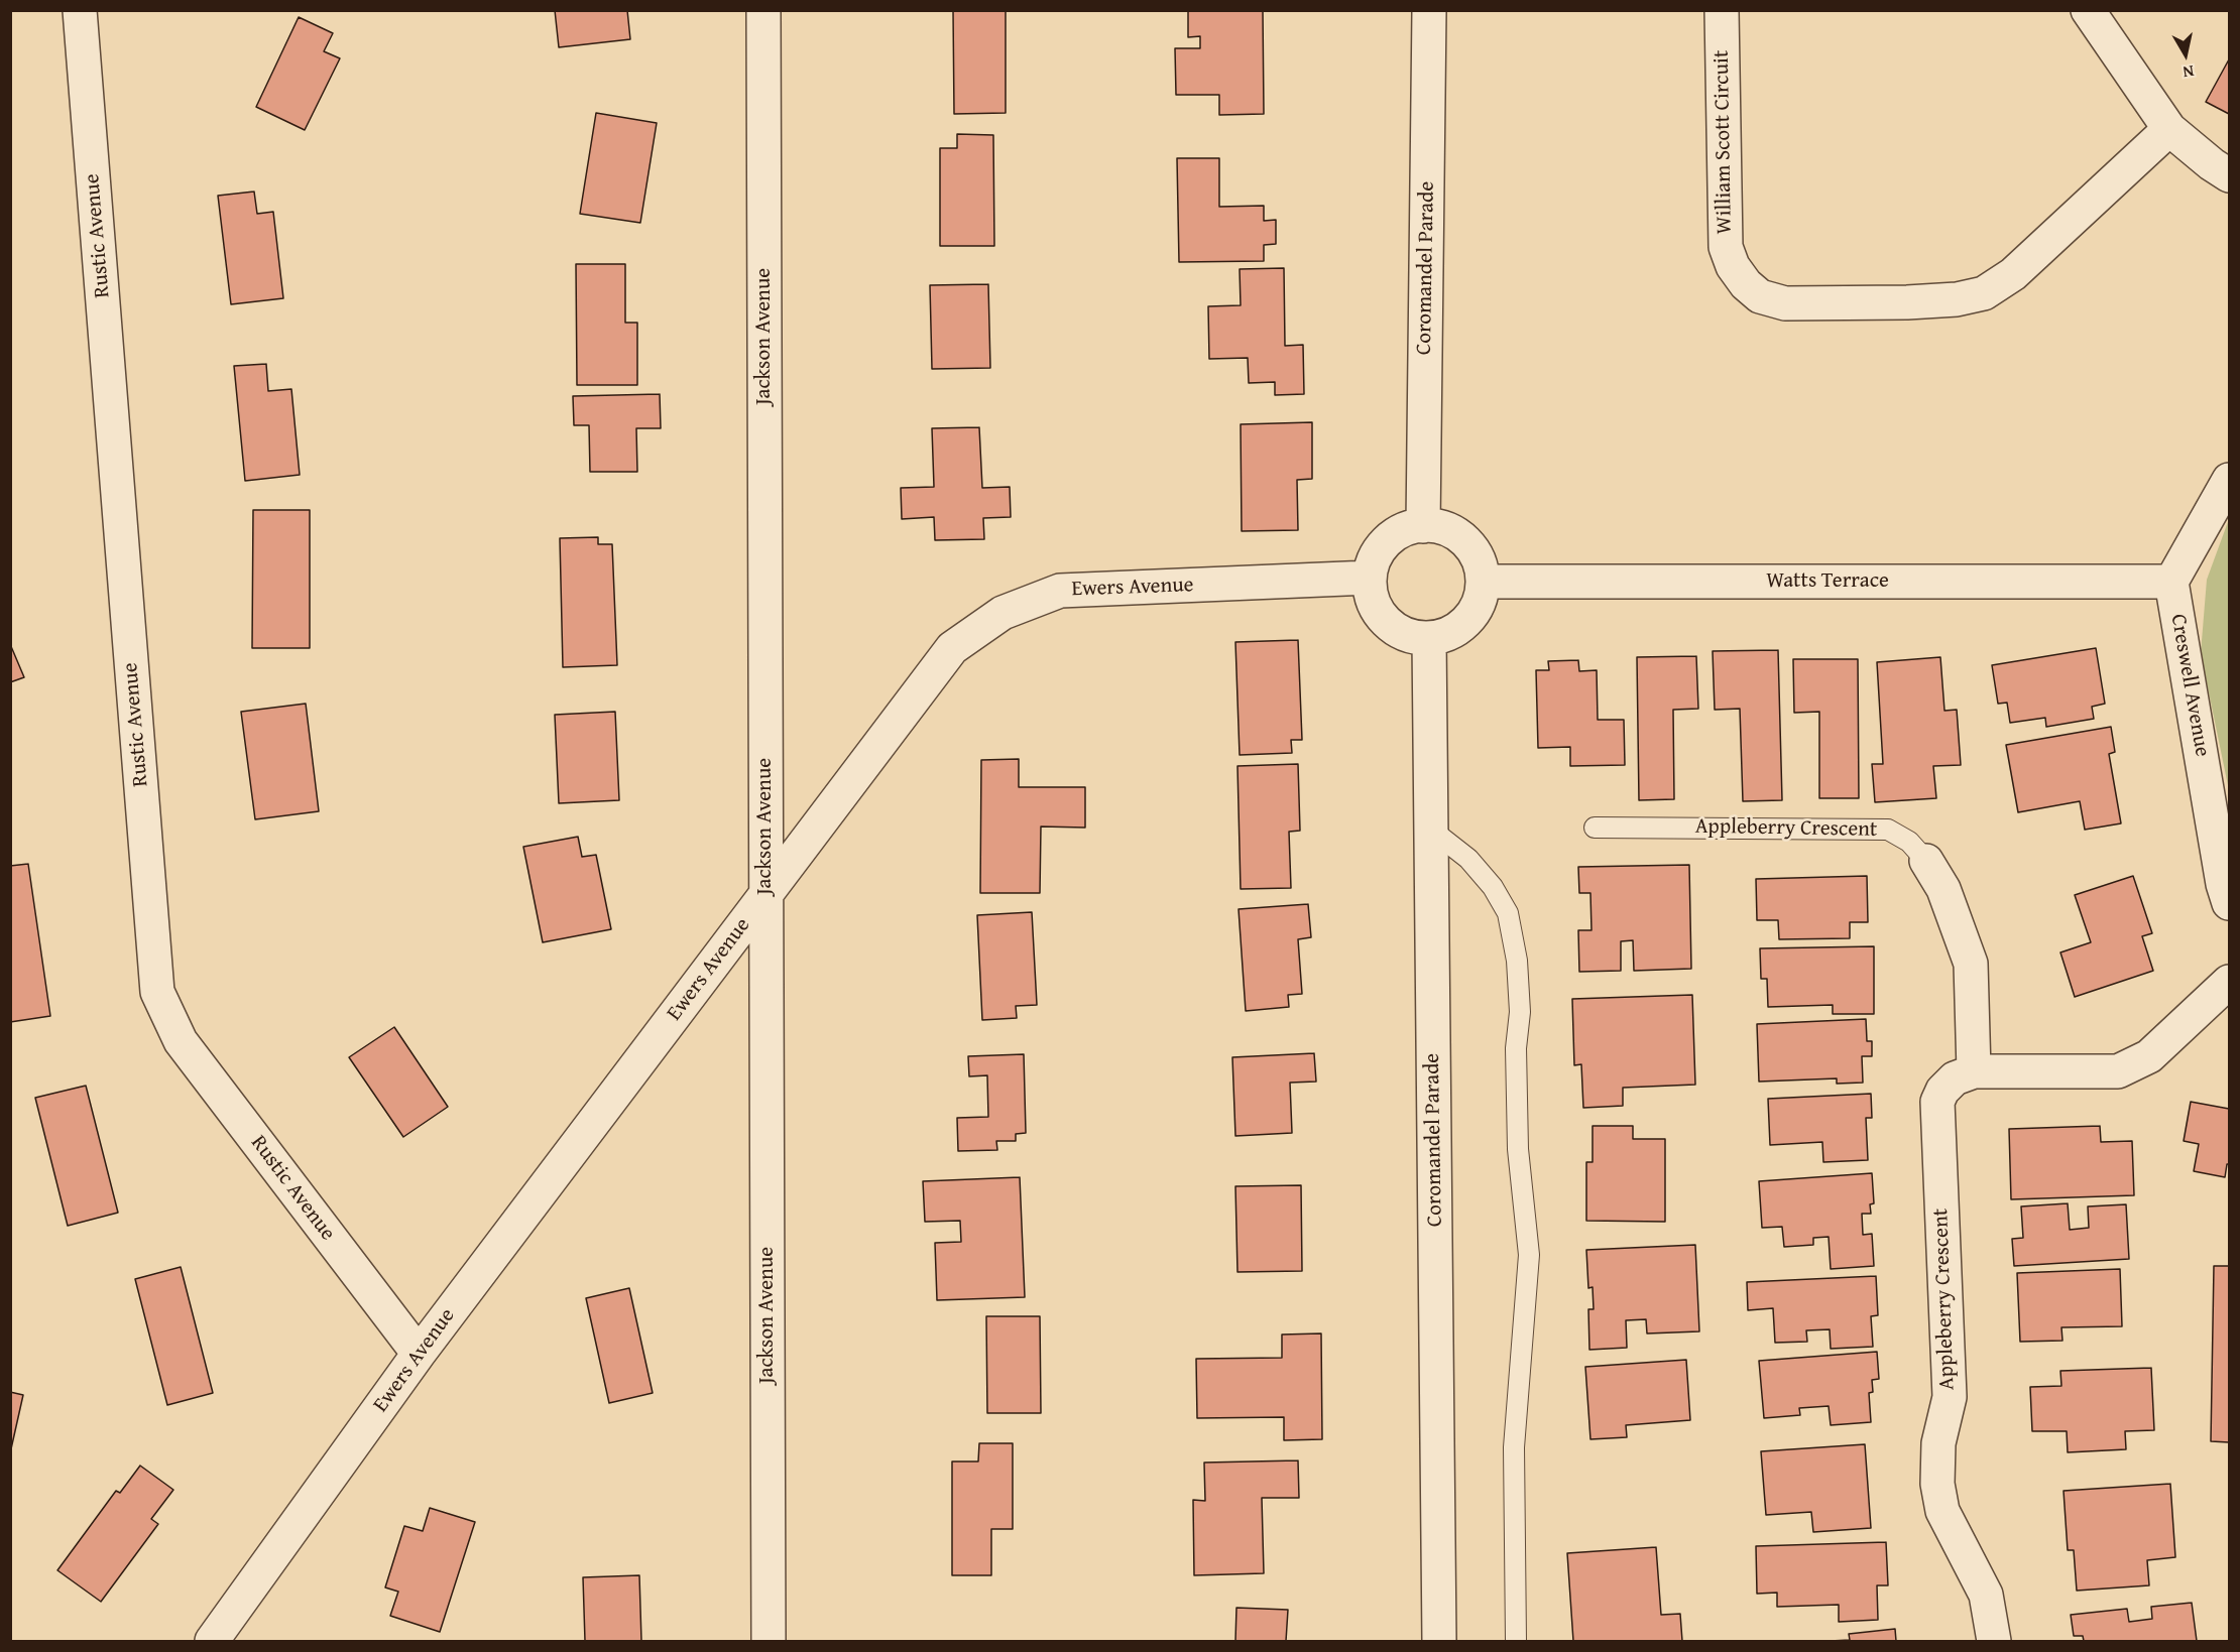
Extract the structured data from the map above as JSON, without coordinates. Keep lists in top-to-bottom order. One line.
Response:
{"streets":{"street":["William Scott Circuit","Rustic Avenue","Coromandel Parade","Jackson Avenue","Watts Terrace","Ewers Avenue","Creswell Avenue","Appleberry Crescent"]},"crossings":[["Rustic Avenue","Ewers Avenue"],["Coromandel Parade","Watts Terrace"],["Coromandel Parade","Ewers Avenue"],["Jackson Avenue","Ewers Avenue"],["Watts Terrace","Ewers Avenue"],["Watts Terrace","Creswell Avenue"]],"north":"bottom"}
